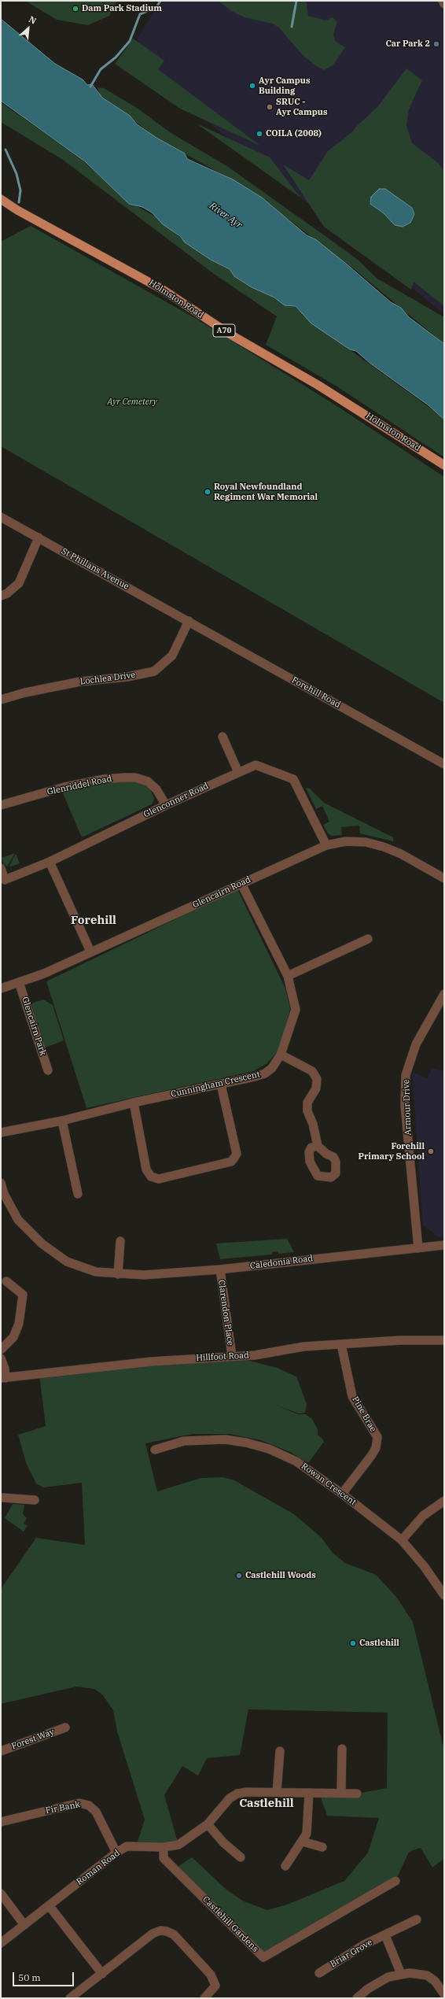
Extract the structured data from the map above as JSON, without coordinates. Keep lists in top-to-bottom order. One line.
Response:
{"streets":{"main road":["Holmston Road","A70"],"street":["St Phillans Avenue","Lochlea Drive","Forehill Road","Glenriddel Road","Glenconner Road","Glencairn Road","Glencairn Park","Cunningham Crescent","Armour Drive","Caledonia Road","Clarendon Place","Hillfoot Road","Pine Brae","Rowan Crescent","Forest Way","Fir Bank","Roman Road","Castlehill Gardens","Briar Grove"]},"crossings":[["St Phillans Avenue","Lochlea Drive"],["St Phillans Avenue","Forehill Road"],["Lochlea Drive","Forehill Road"],["Glenriddel Road","Glenconner Road"],["Glenconner Road","Glencairn Road"],["Glencairn Road","Glencairn Park"],["Glencairn Road","Cunningham Crescent"],["Armour Drive","Caledonia Road"],["Caledonia Road","Clarendon Place"],["Clarendon Place","Hillfoot Road"],["Hillfoot Road","Pine Brae"],["Pine Brae","Rowan Crescent"],["Fir Bank","Roman Road"],["Roman Road","Castlehill Gardens"]],"districts":["Forehill","Castlehill"],"water":["River Ayr"],"parks":["Ayr Cemetery"],"places":["Dam Park Stadium","Car Park 2","Ayr Campus Building","SRUC - Ayr Campus","COILA (2008)","Royal Newfoundland Regiment War Memorial","Forehill Primary School","Castlehill Woods","Castlehill"],"scale_bar":"50 m","north":"top right"}
